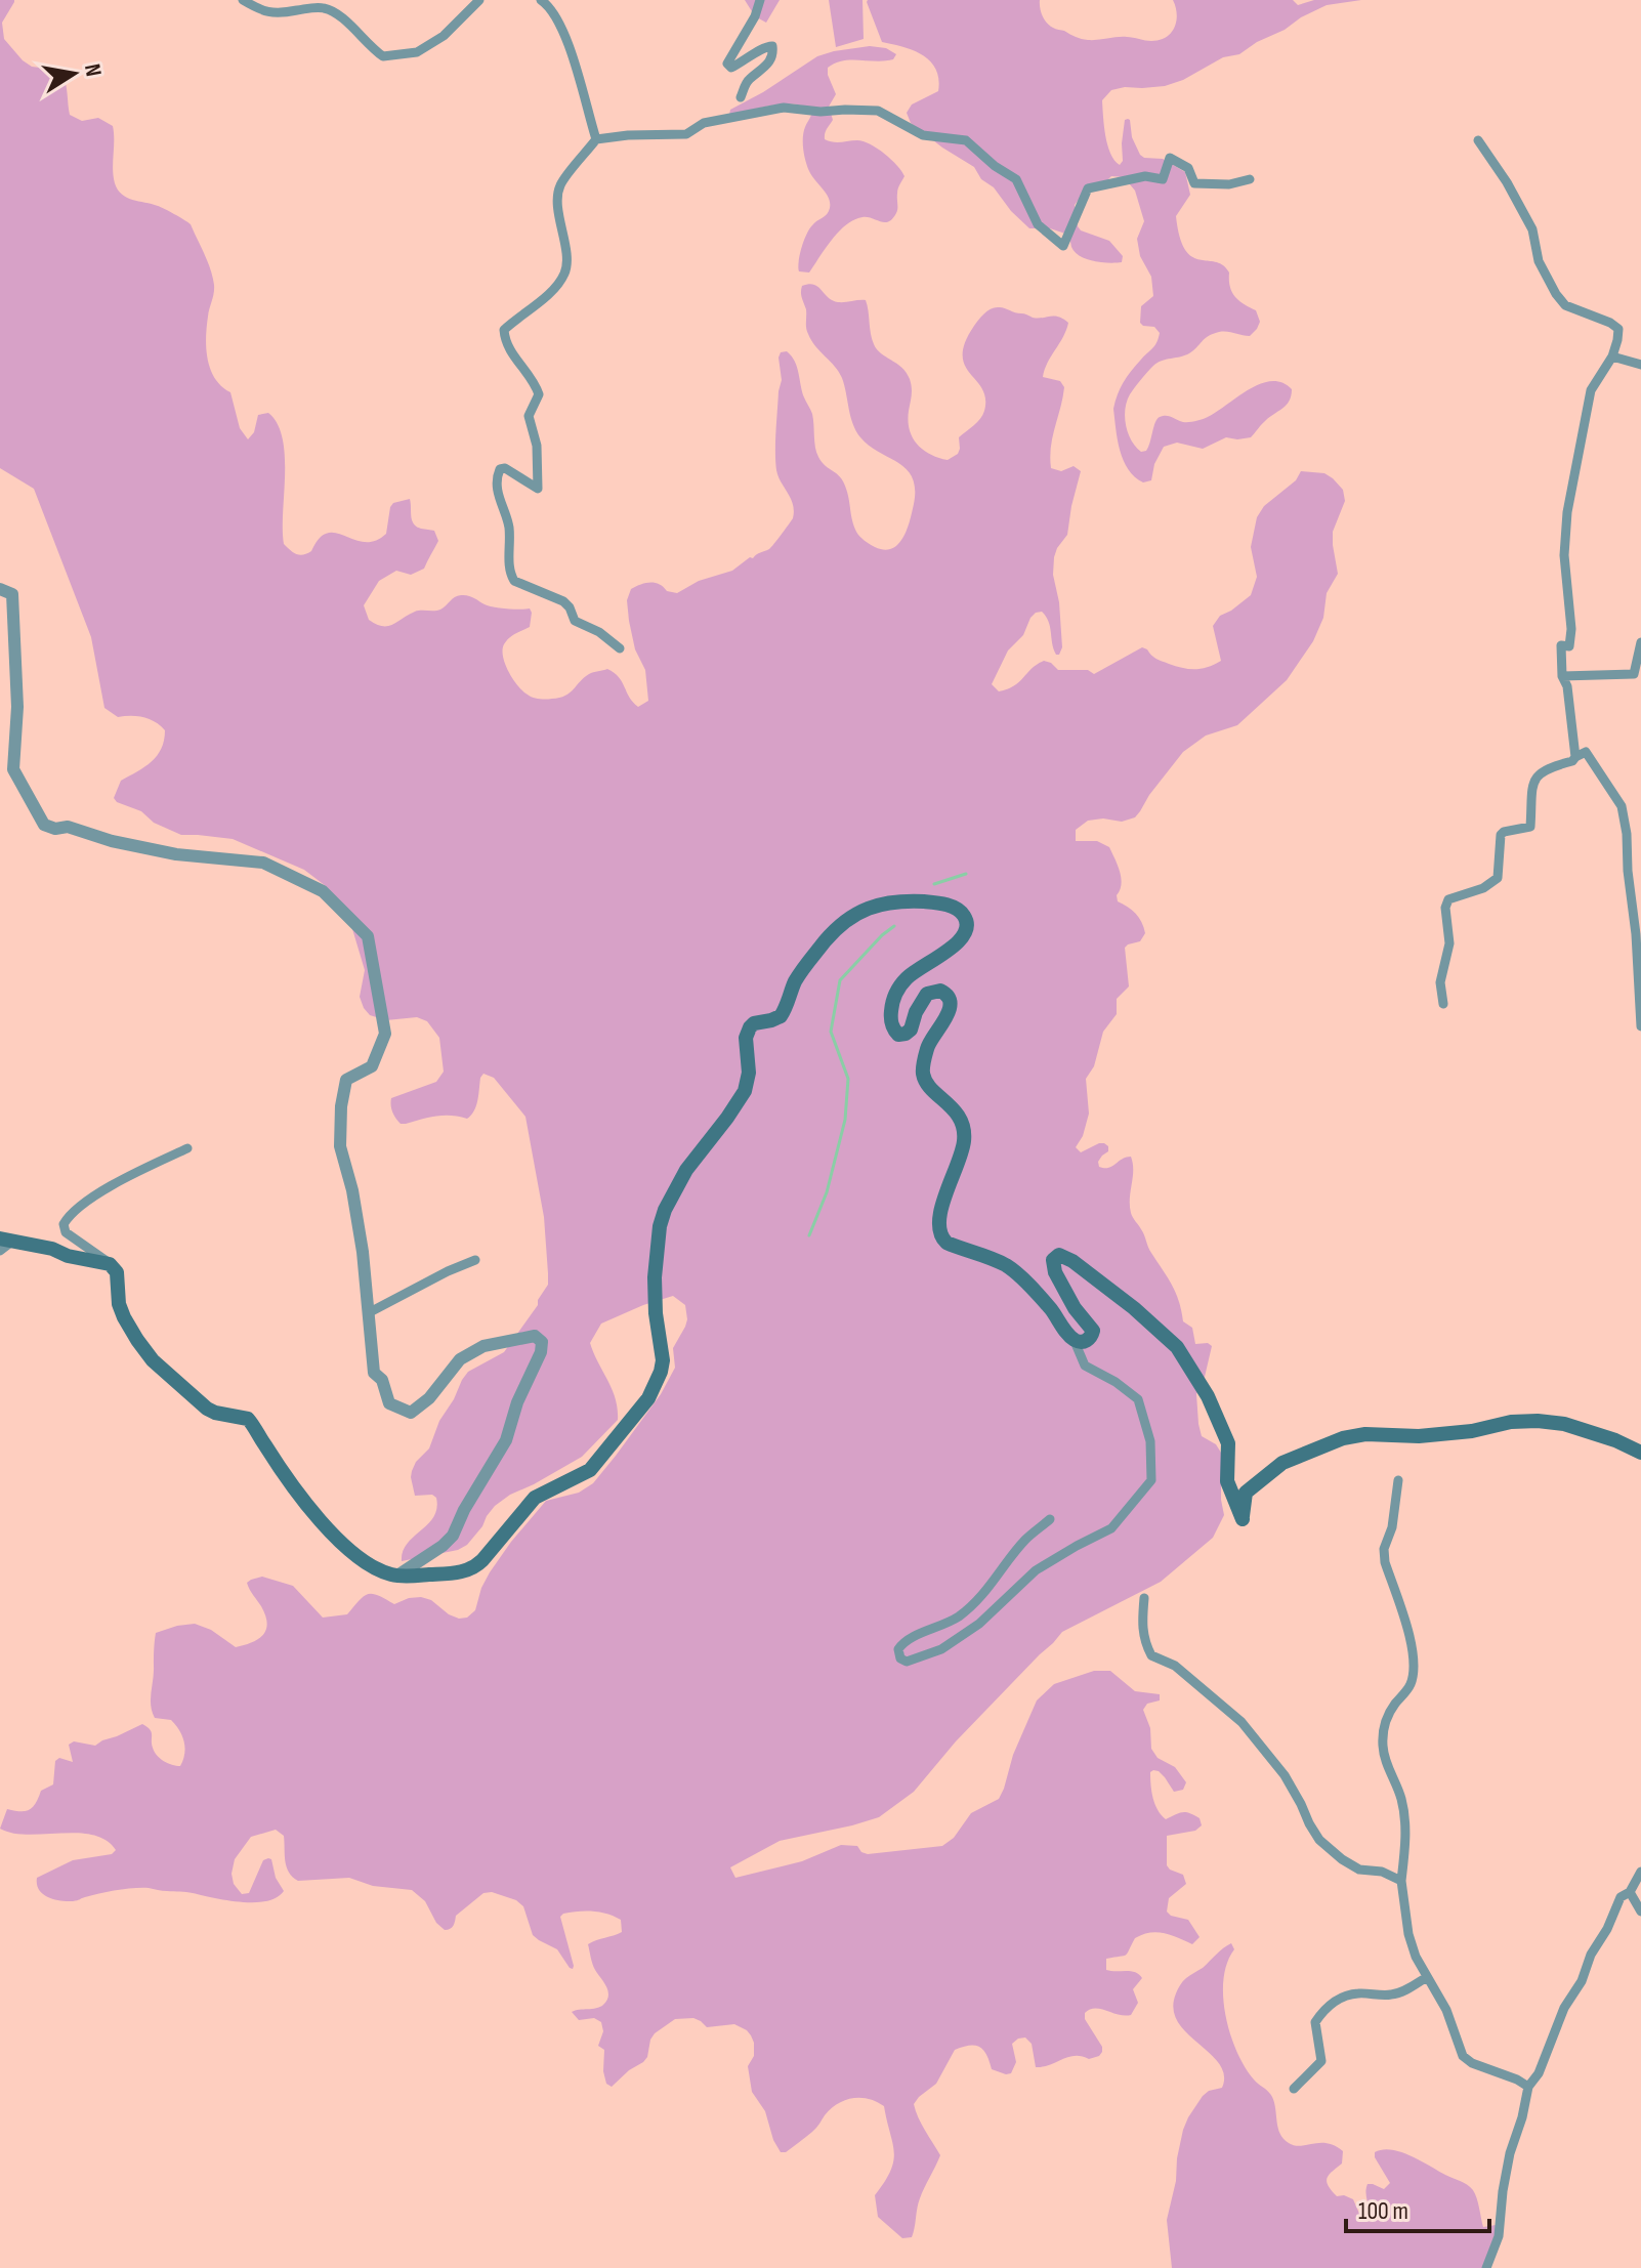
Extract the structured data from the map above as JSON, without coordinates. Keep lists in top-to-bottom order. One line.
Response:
{"scale_bar":"100 m","north":"right"}
